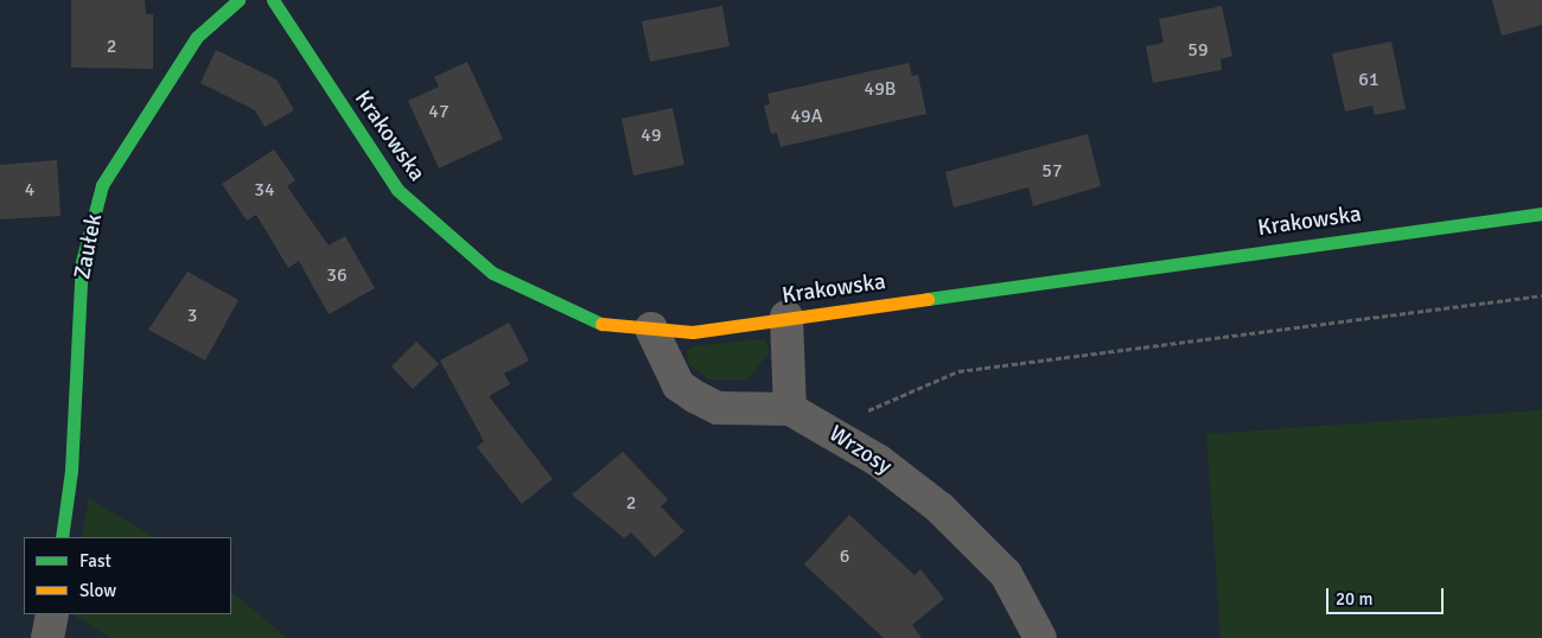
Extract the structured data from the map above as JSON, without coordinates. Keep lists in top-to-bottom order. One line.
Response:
{"streets":{"street":["Krakowska","Zaułek","Wrzosy"]},"crossings":[["Krakowska","Wrzosy"]],"house_numbers":["2","59","61","49B","47","49A","49","57","4","34","36","3","2","6"],"legend":["Fast","Slow"],"scale_bar":"20 m"}
